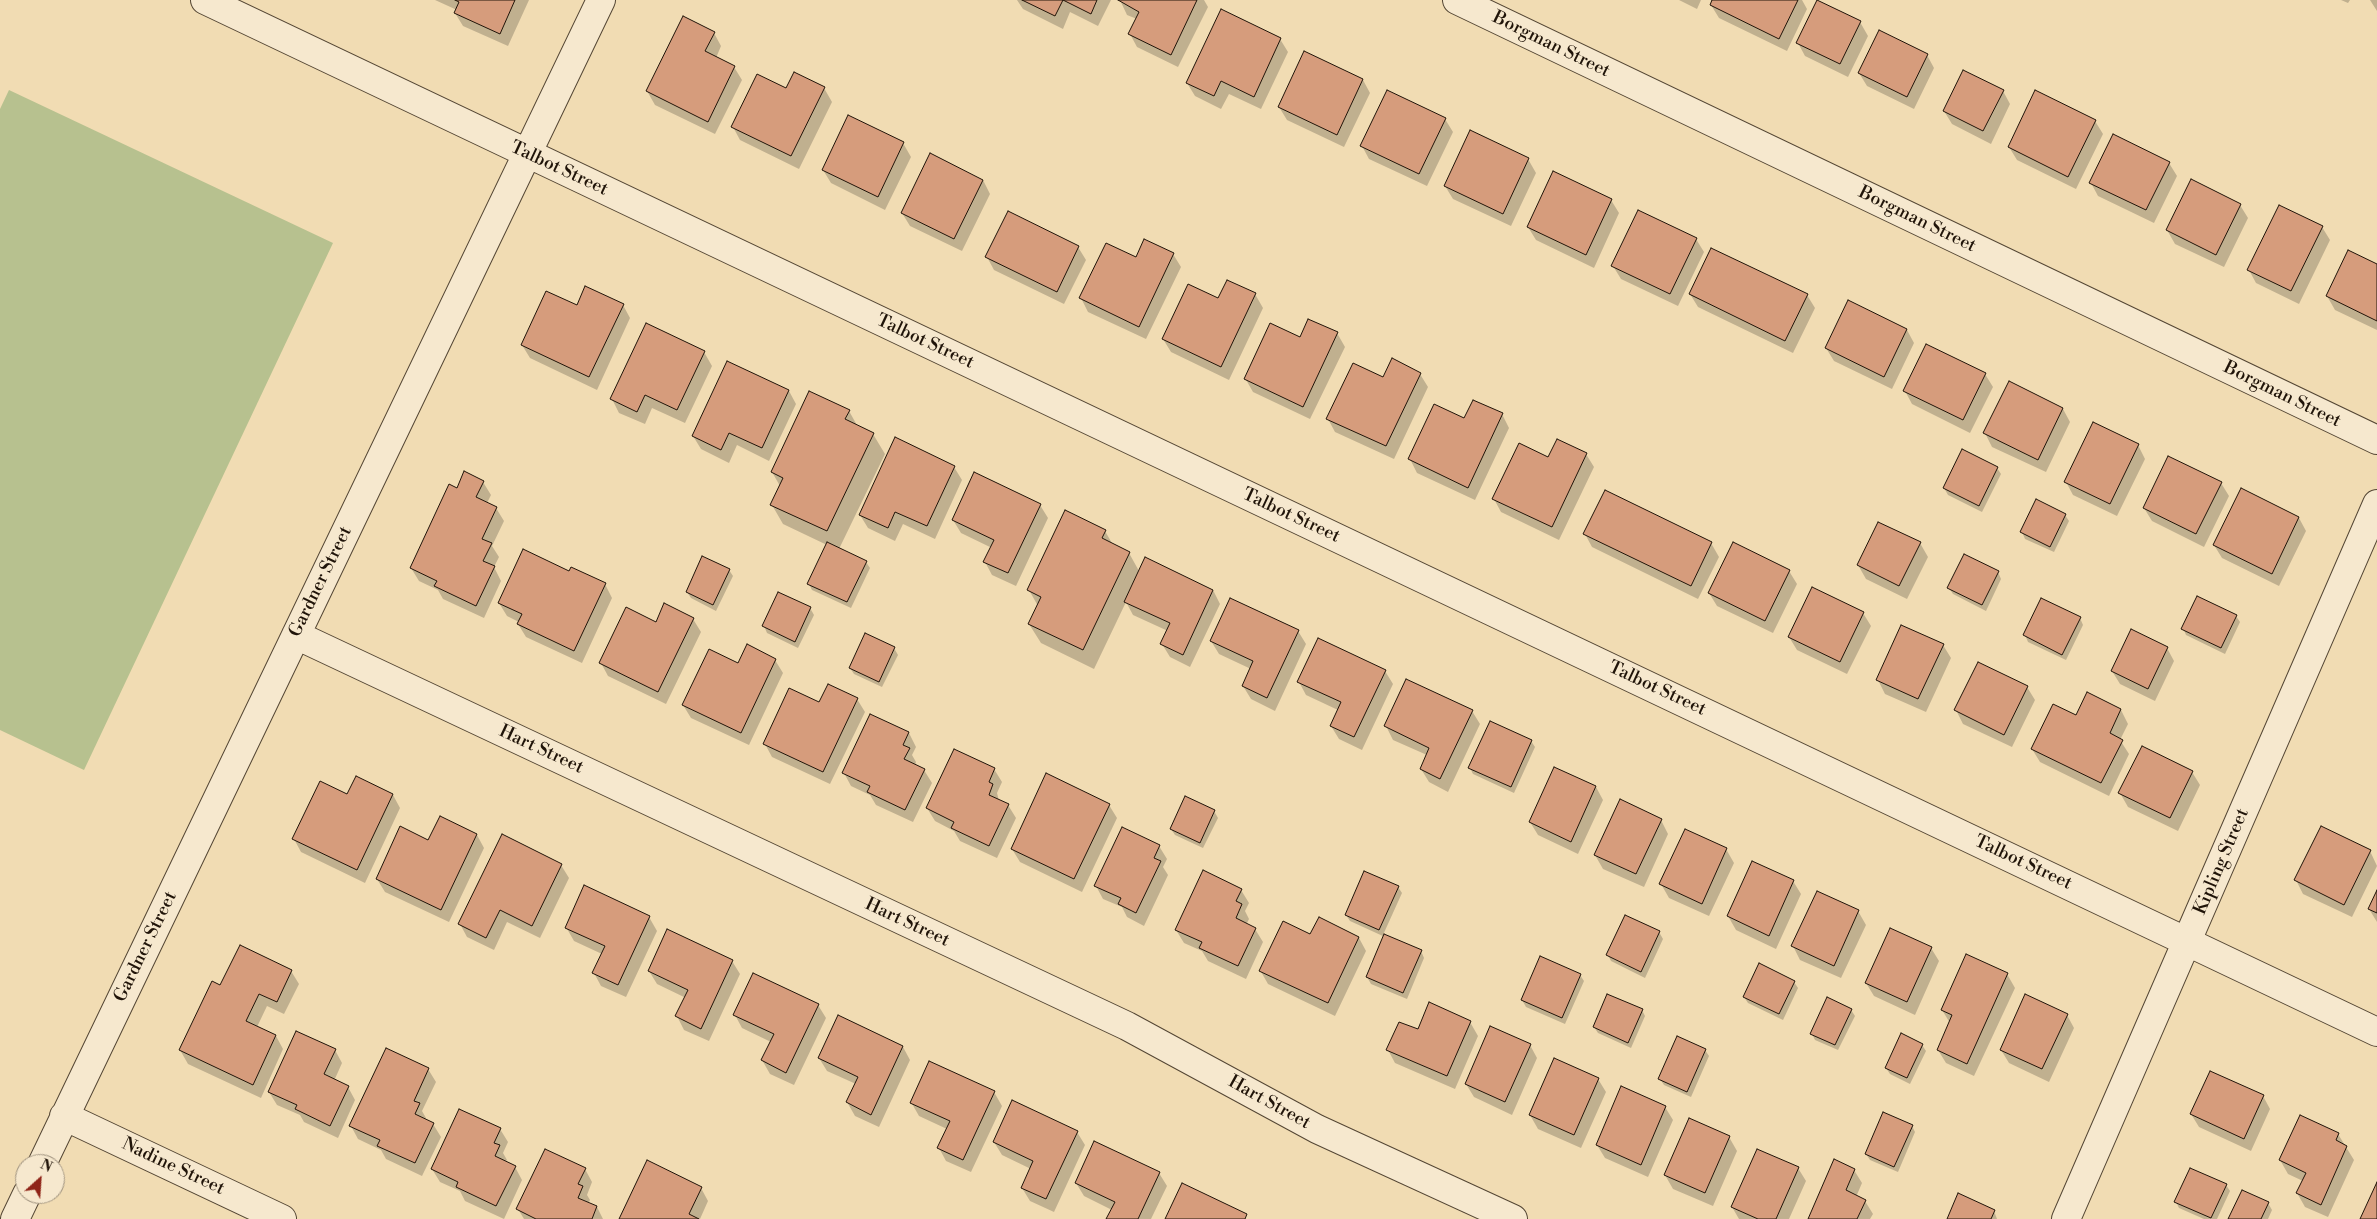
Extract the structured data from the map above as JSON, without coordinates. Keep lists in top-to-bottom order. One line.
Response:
{"streets":{"street":["Borgman Street","Talbot Street","Gardner Street","Hart Street","Kipling Street","Nadine Street"]},"crossings":[["Talbot Street","Gardner Street"],["Talbot Street","Kipling Street"],["Gardner Street","Hart Street"],["Gardner Street","Nadine Street"]],"north":"top right"}
